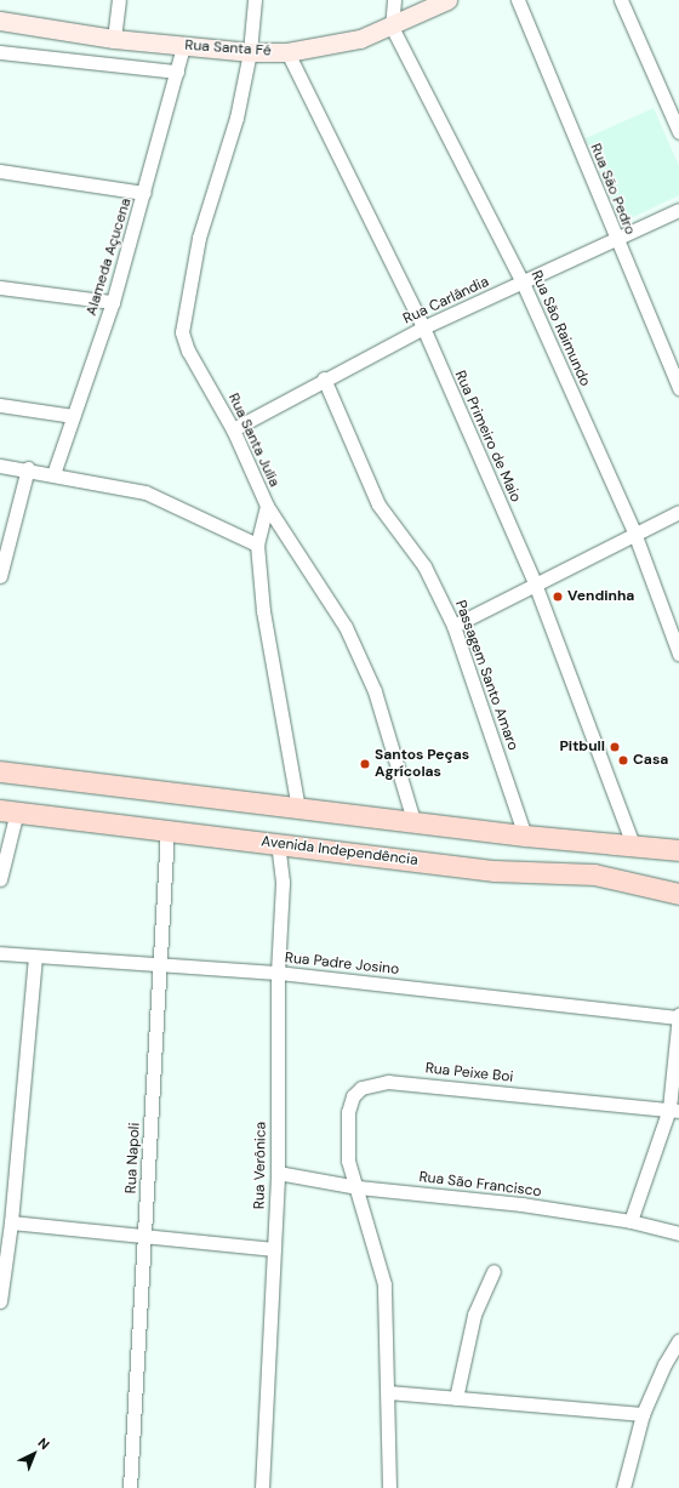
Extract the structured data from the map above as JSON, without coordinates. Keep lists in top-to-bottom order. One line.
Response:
{"streets":{"main road":["Avenida Independência"],"street":["Rua Santa Fé","Rua São Pedro","Alameda Açucena","Rua Carlândia","Rua São Raimundo","Rua Primeiro de Maio","Rua Santa Julia","Passagem Santo Amaro","Rua Padre Josino","Rua Peixe Boi","Rua Napoli","Rua Verônica","Rua São Francisco"]},"crossings":[["Rua Santa Fé","Alameda Açucena"],["Rua Santa Fé","Rua São Raimundo"],["Rua Santa Fé","Rua Primeiro de Maio"],["Rua Santa Fé","Rua Santa Julia"],["Rua São Pedro","Rua Carlândia"],["Rua Carlândia","Rua São Raimundo"],["Rua Carlândia","Rua Primeiro de Maio"],["Rua Carlândia","Rua Santa Julia"],["Rua Carlândia","Passagem Santo Amaro"],["Avenida Independência","Rua Napoli"],["Avenida Independência","Rua Verônica"],["Rua Padre Josino","Rua Napoli"],["Rua Padre Josino","Rua Verônica"],["Rua Peixe Boi","Rua São Francisco"],["Rua Verônica","Rua São Francisco"]],"places":["Vendinha","Pitbull","Casa","Santos Peças Agrícolas"],"north":"top right"}
